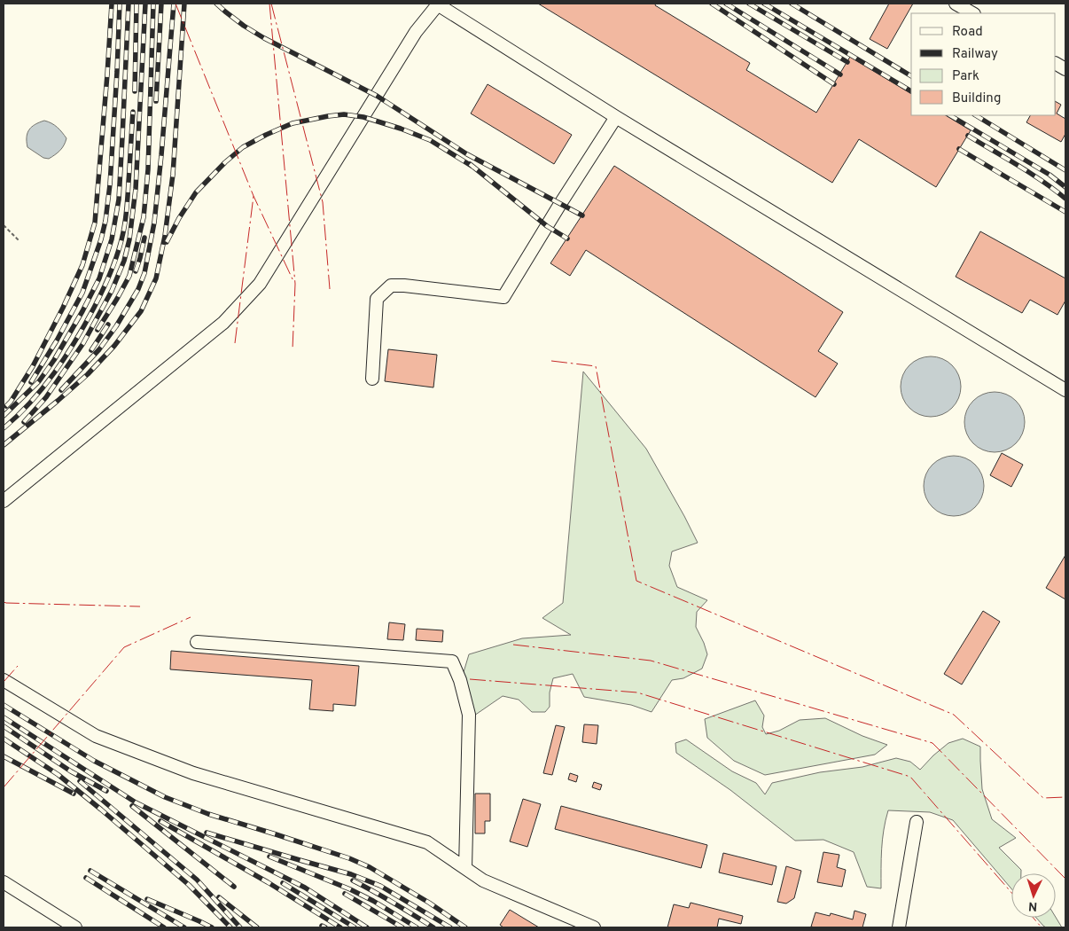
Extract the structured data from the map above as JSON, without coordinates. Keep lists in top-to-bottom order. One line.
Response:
{"legend":["Road","Railway","Park","Building"],"north":"bottom"}
